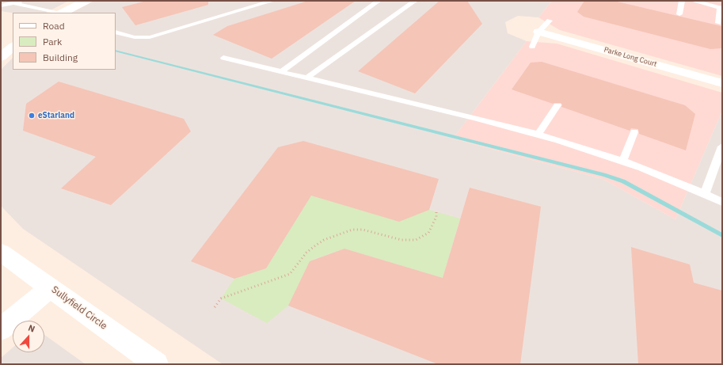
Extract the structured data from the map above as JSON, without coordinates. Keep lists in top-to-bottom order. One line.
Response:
{"streets":{"street":["Parke Long Court","Sullyfield Circle"]},"places":["eStarland"],"legend":["Road","Park","Building"],"north":"top"}
